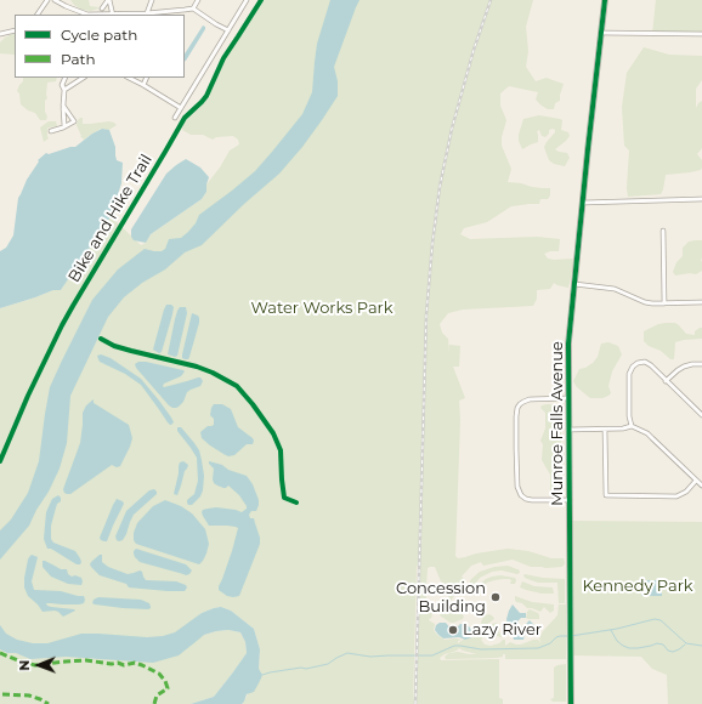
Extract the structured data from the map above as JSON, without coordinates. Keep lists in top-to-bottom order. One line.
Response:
{"streets":{"street":["Munroe Falls Avenue"],"cycle path":["Bike and Hike Trail"]},"parks":["Water Works Park","Kennedy Park"],"places":["Concession Building","Lazy River"],"legend":["Cycle path","Path"],"north":"left"}
